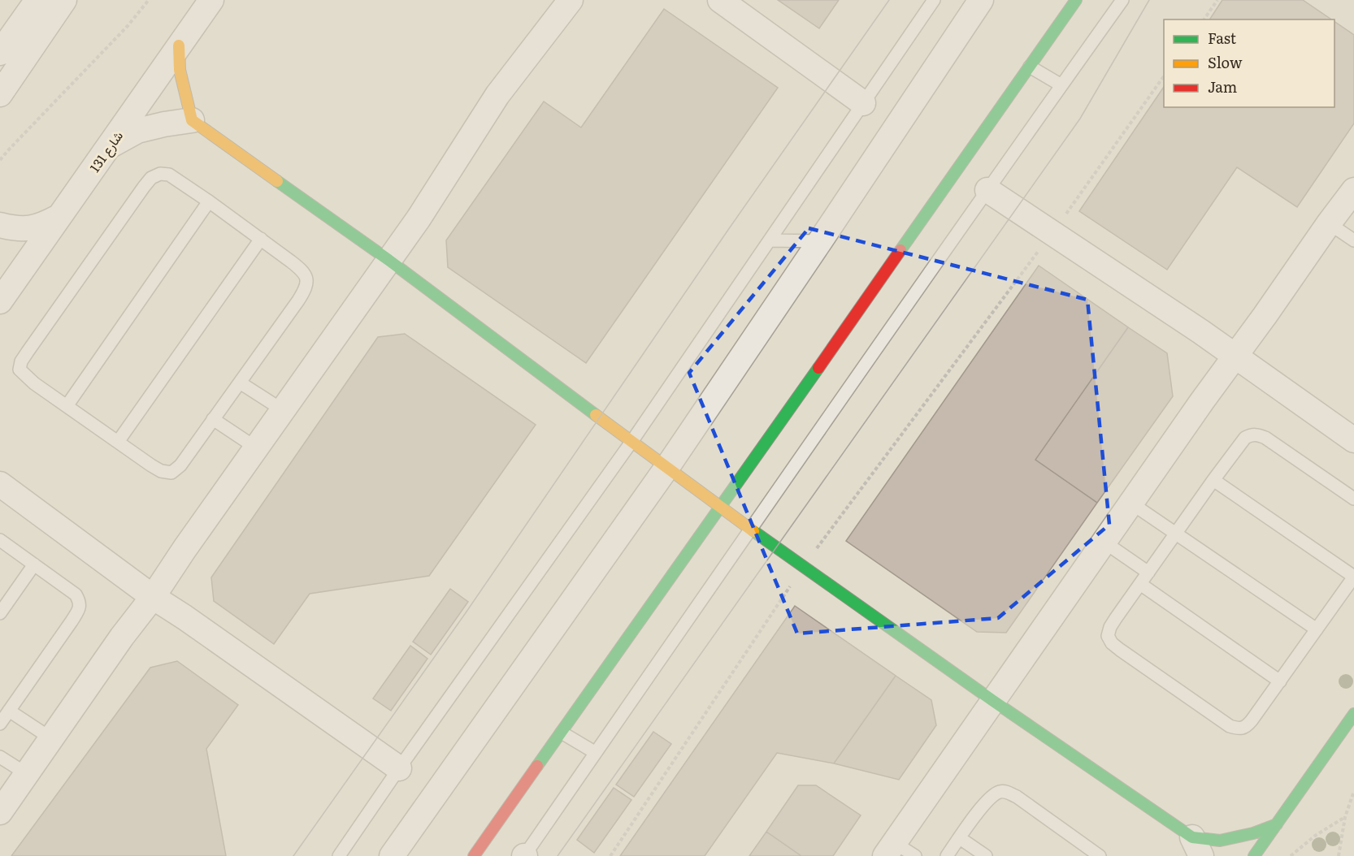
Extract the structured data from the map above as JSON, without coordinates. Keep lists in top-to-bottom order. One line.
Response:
{"streets":{"street":["شارع 131"]},"legend":["Fast","Slow","Jam"]}
